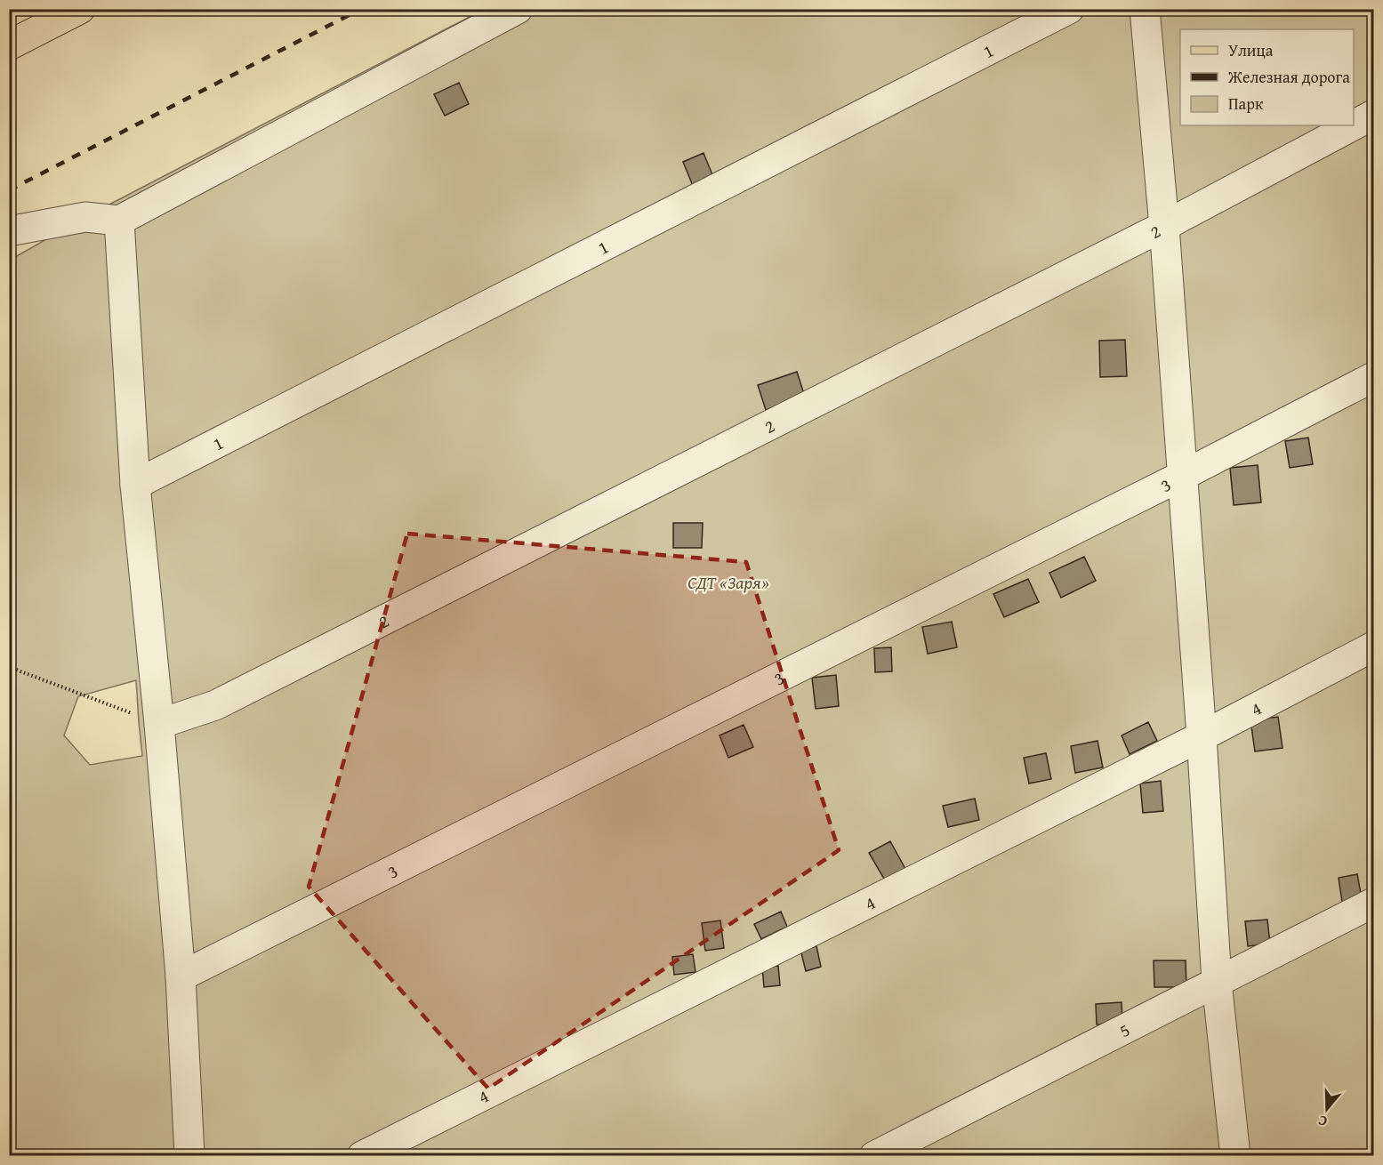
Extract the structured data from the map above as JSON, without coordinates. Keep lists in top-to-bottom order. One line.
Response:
{"streets":{"street":["1","2","3","4","5"]},"parks":["СДТ «Заря»"],"legend":["Улица","Железная дорога","Парк"],"north":"bottom"}
